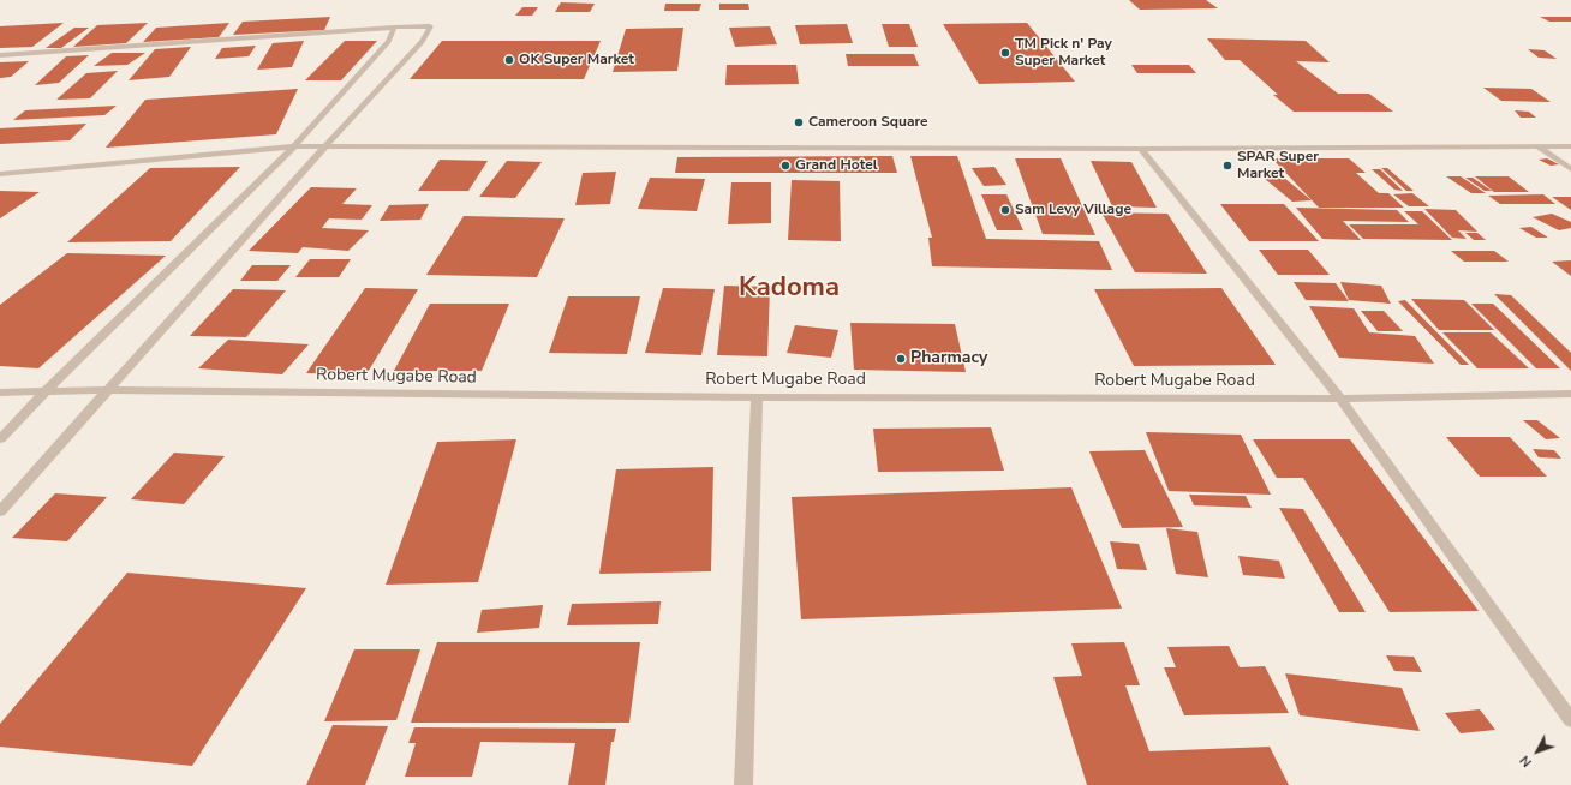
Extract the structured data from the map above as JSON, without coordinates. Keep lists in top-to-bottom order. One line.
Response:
{"streets":{"street":["Robert Mugabe Road"]},"districts":["Kadoma"],"places":["TM Pick n' Pay Super Market","OK Super Market","Cameroon Square","Grand Hotel","SPAR Super Market","Sam Levy Village","Pharmacy"],"north":"bottom left"}
